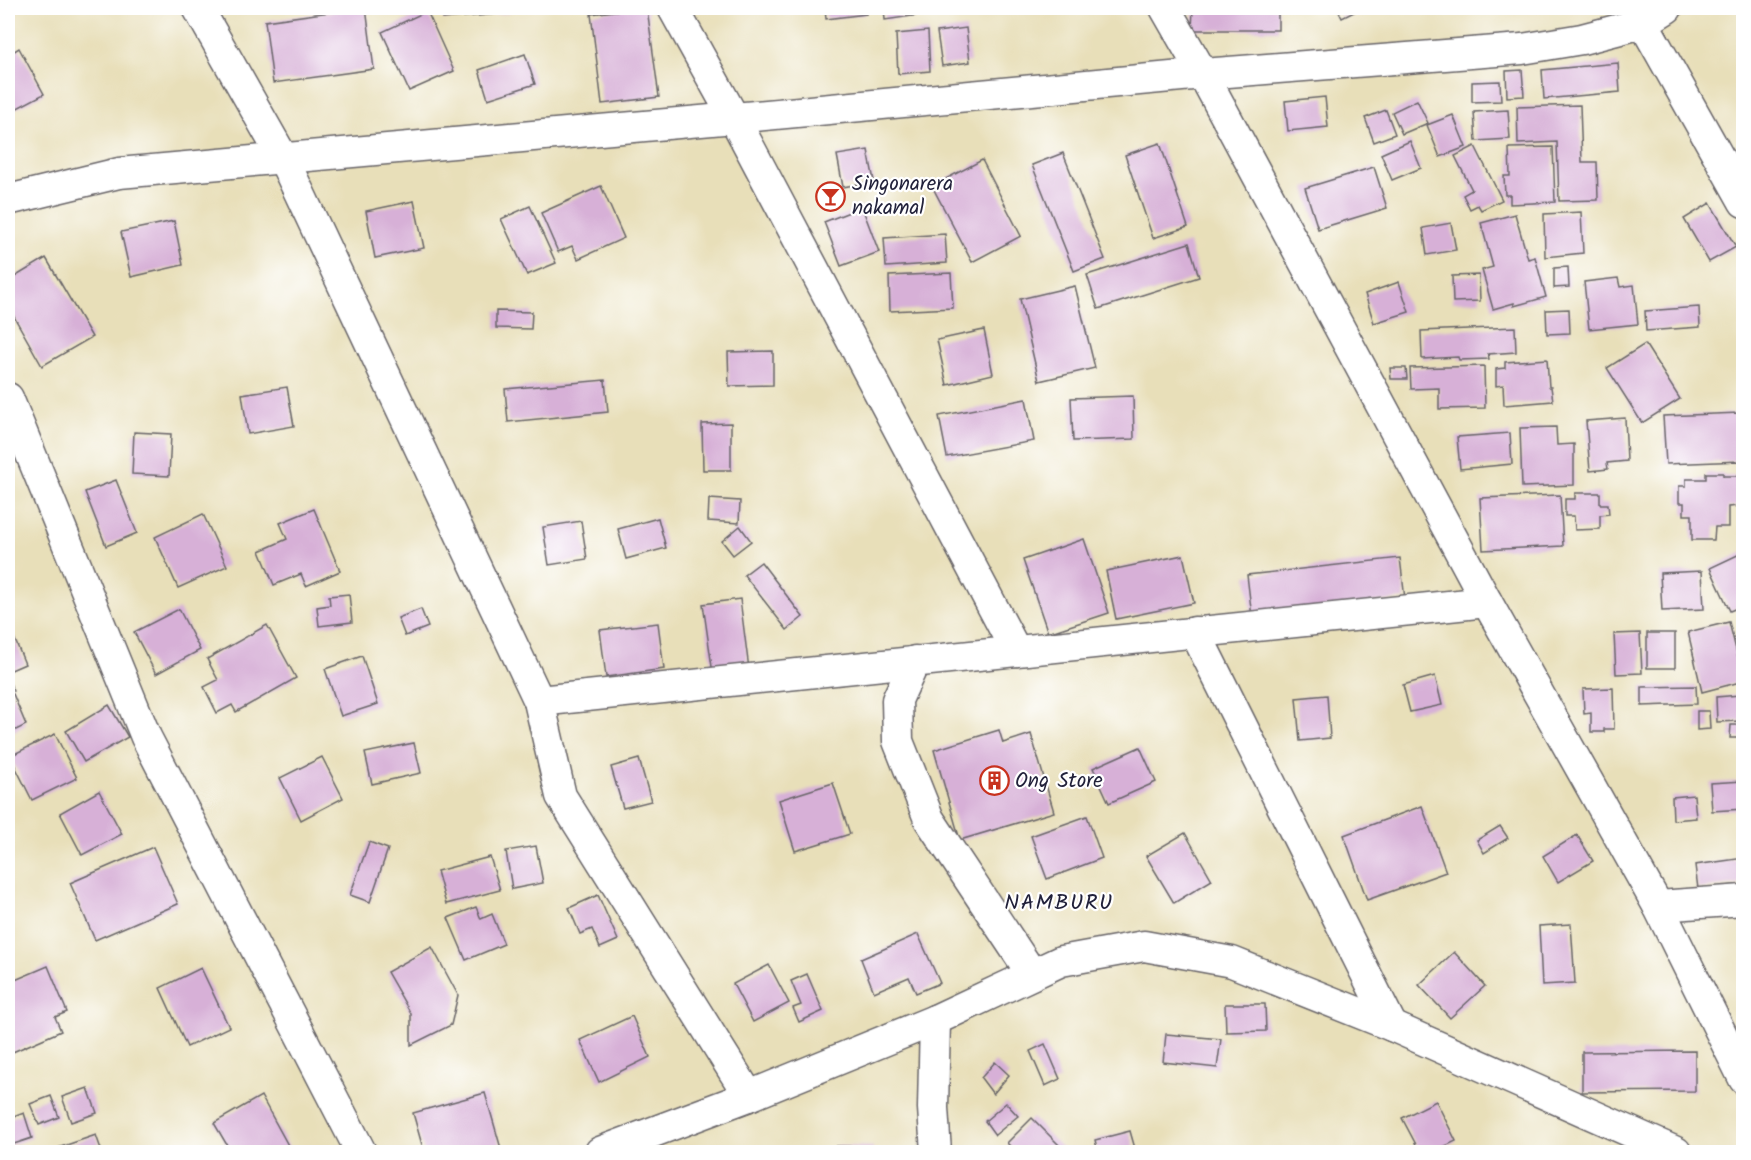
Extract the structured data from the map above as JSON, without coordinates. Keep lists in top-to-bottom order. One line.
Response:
{"districts":["NAMBURU"],"places":{"bar":["Singonarera nakamal"],"building":["Ong Store"]}}
